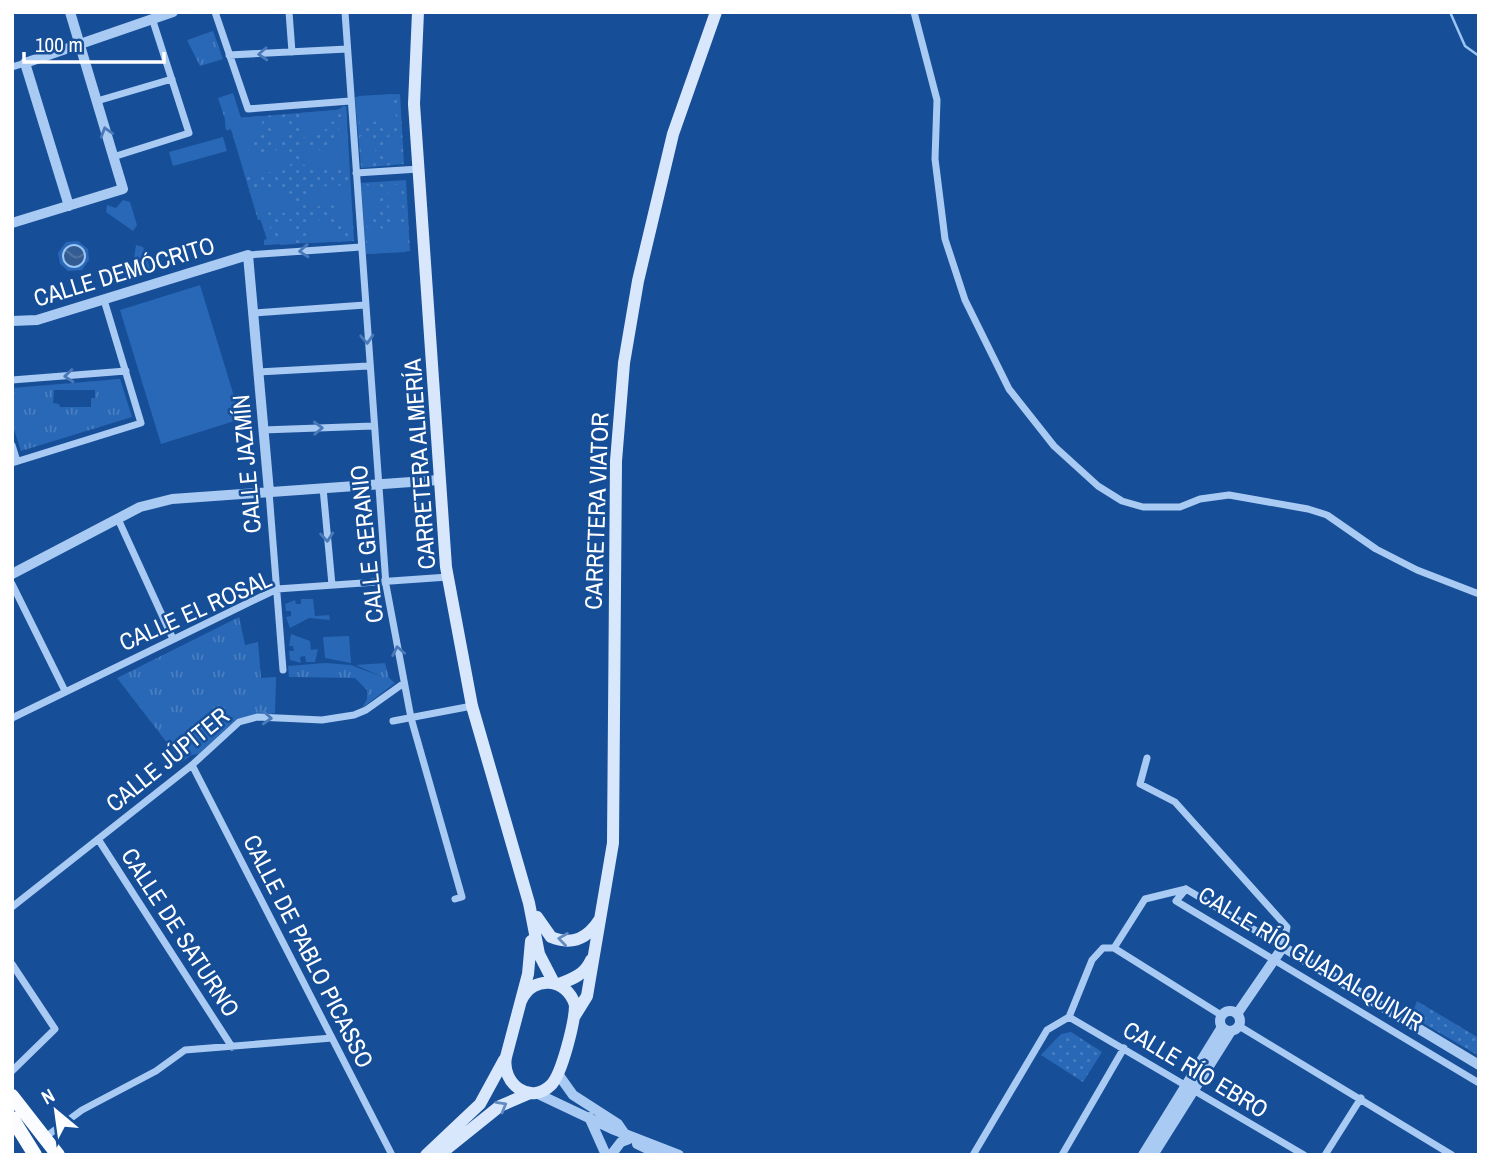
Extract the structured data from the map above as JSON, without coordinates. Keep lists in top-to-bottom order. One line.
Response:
{"streets":{"main road":["CARRETERA ALMERÍA","CARRETERA VIATOR"],"street":["CALLE DEMÓCRITO","CALLE JAZMÍN","CALLE GERANIO","CALLE EL ROSAL","CALLE JÚPITER","CALLE DE SATURNO","CALLE DE PABLO PICASSO","CALLE RÍO GUADALQUIVIR","CALLE RÍO EBRO"]},"crossings":[["CALLE DEMÓCRITO","CALLE JAZMÍN"],["CALLE JAZMÍN","CALLE EL ROSAL"],["CARRETERA ALMERÍA","CALLE EL ROSAL"],["CALLE GERANIO","CALLE EL ROSAL"],["CALLE GERANIO","CALLE JÚPITER"],["CALLE JÚPITER","CALLE DE SATURNO"],["CALLE JÚPITER","CALLE DE PABLO PICASSO"]],"one_way":["CALLE JÚPITER"],"scale_bar":"100 m","north":"top left"}
